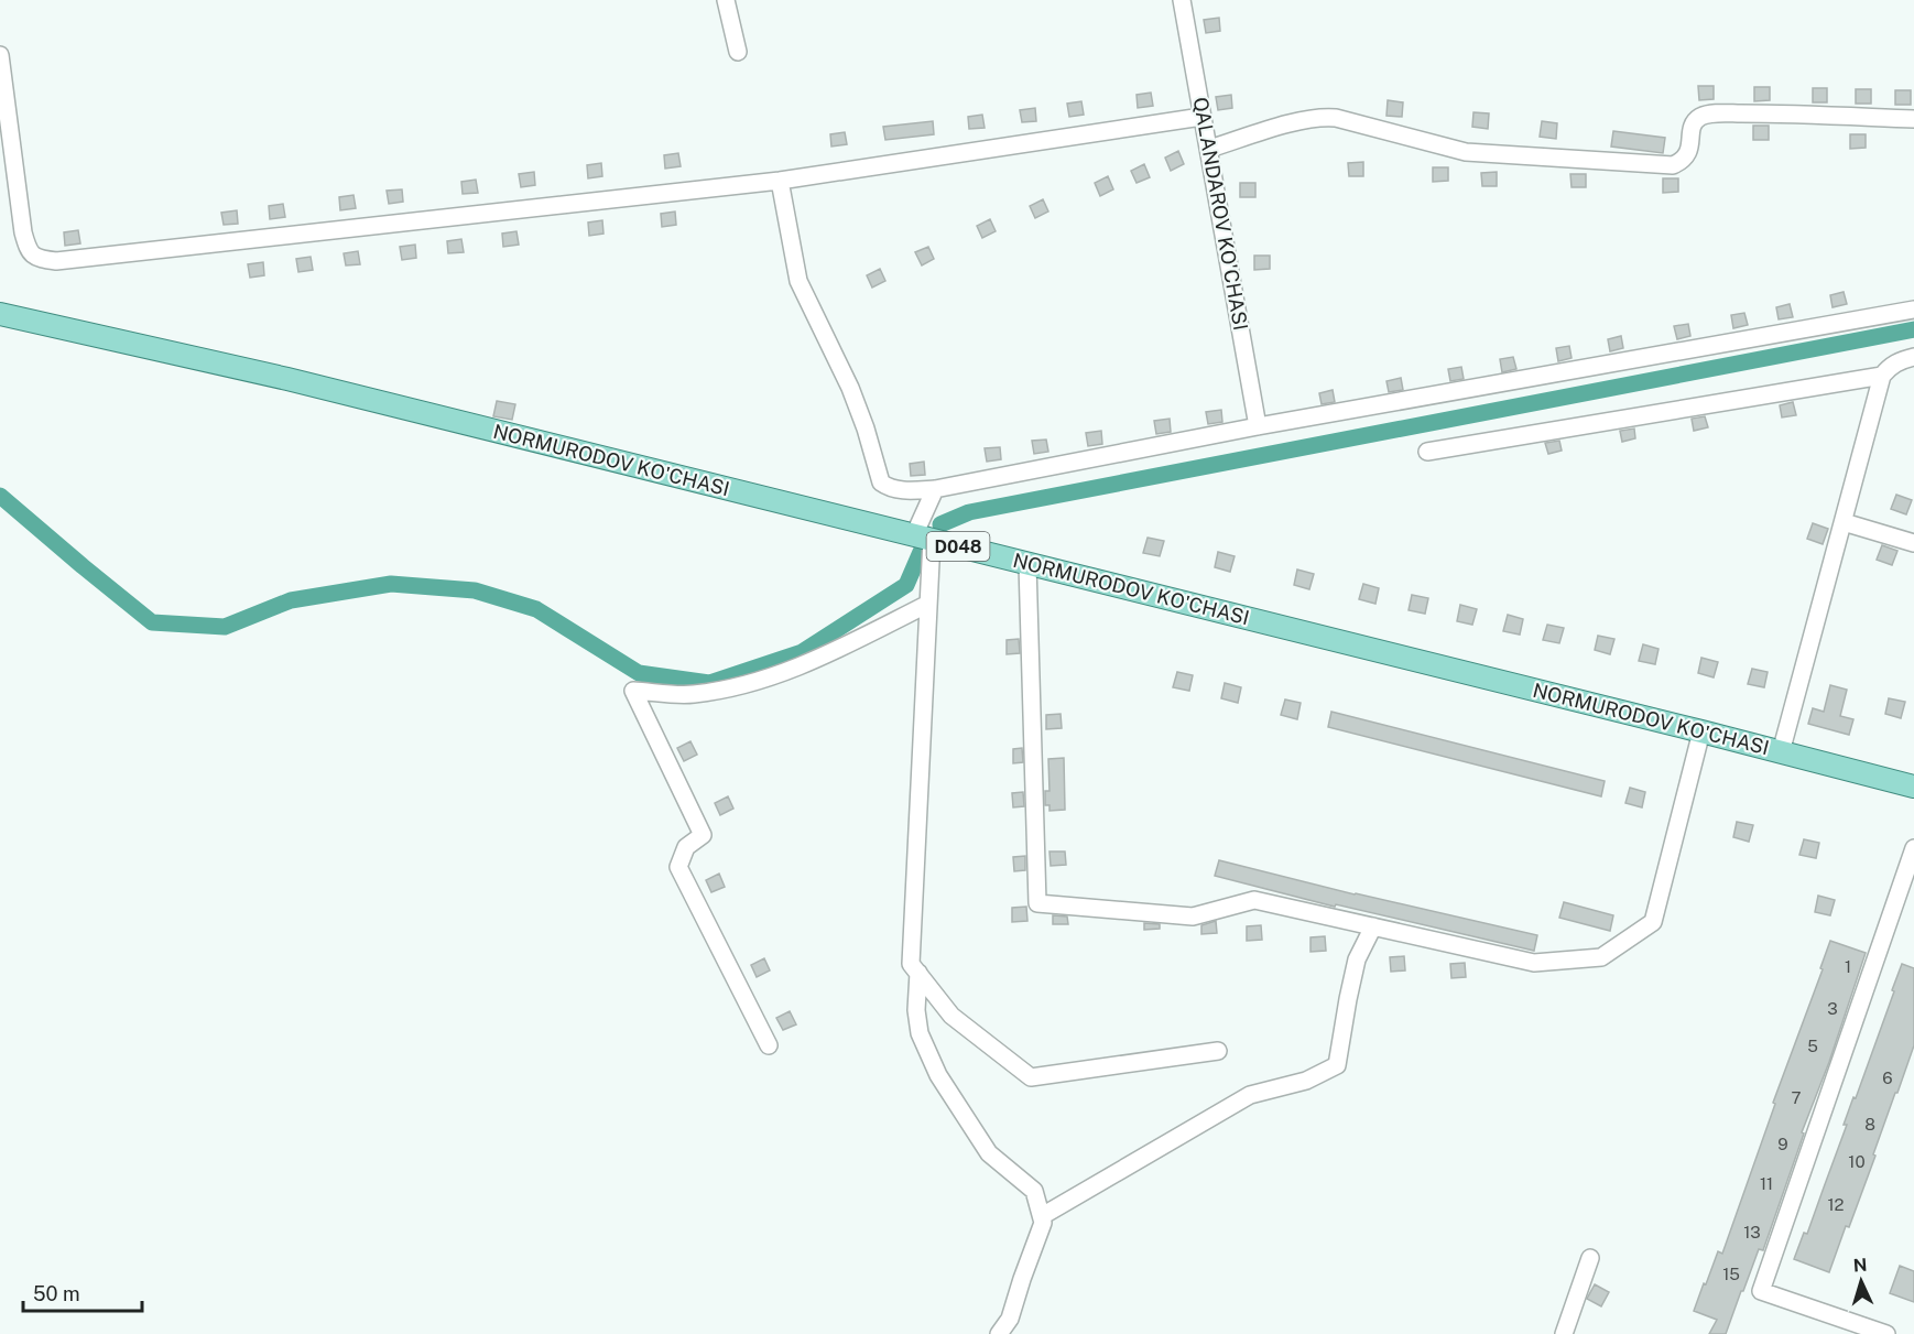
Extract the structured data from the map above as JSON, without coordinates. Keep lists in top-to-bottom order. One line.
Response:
{"streets":{"main road":["NORMURODOV KO'CHASI","D048"],"street":["QALANDAROV KO'CHASI"]},"house_numbers":["1","3","5","6","7","8","9","10","11","12","13","15"],"scale_bar":"50 m","north":"top"}
